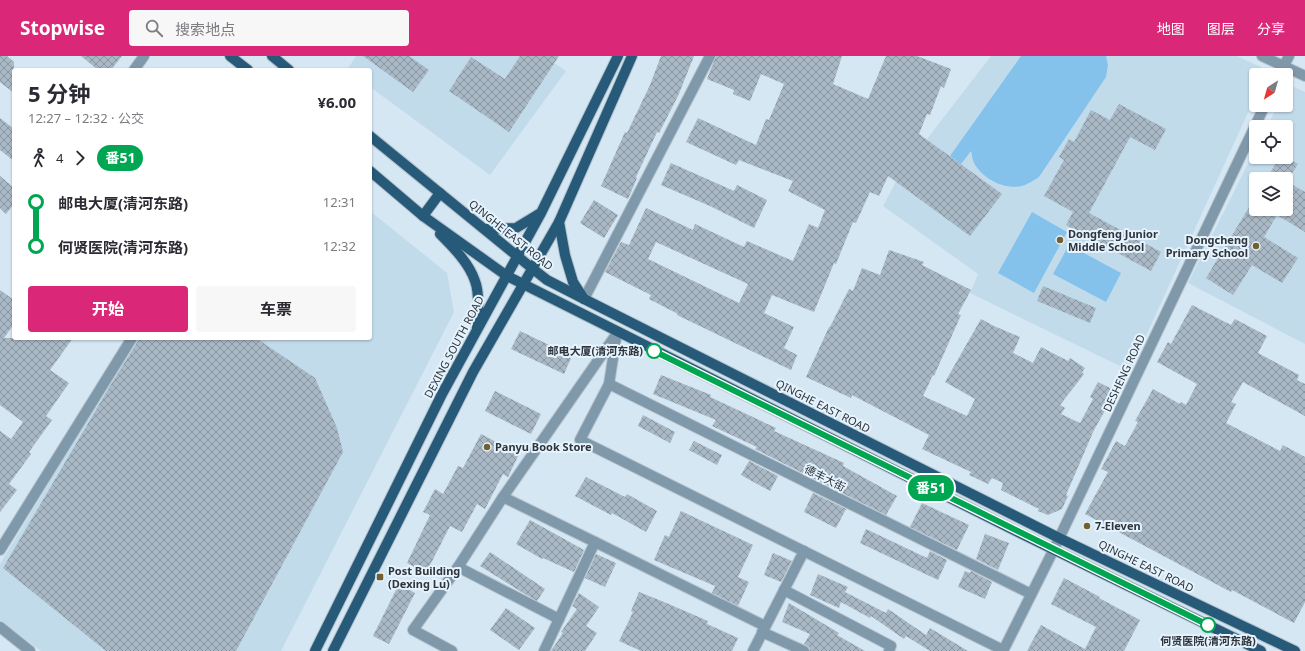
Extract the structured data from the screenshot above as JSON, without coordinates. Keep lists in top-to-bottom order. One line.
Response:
{"streets":{"main road":["QINGHE EAST ROAD","DEXING SOUTH ROAD"],"street":["DESHENG ROAD","德丰大街"]},"crossings":[["QINGHE EAST ROAD","DEXING SOUTH ROAD"],["QINGHE EAST ROAD","DESHENG ROAD"],["DESHENG ROAD","德丰大街"]],"places":{"other":["Dongfeng Junior Middle School","Dongcheng Primary School","邮电大厦(清河东路)","Panyu Book Store","7-Eleven","何贤医院(清河东路)"],"transit":["Post Building (Dexing Lu)"]},"lines":["bus line 番51"],"north":"bottom left","page":{"header":"Stopwise","search":"搜索地点","nav":["地图","图层","分享"],"on_map":"番51","heading":["5 分钟","12:27 – 12:32 · 公交","¥6.00"],"legs":["4","番51"],"list":[{"name":"邮电大厦(清河东路)","value":"12:31"},{"name":"何贤医院(清河东路)","value":"12:32"}],"buttons":["开始","车票"]}}
